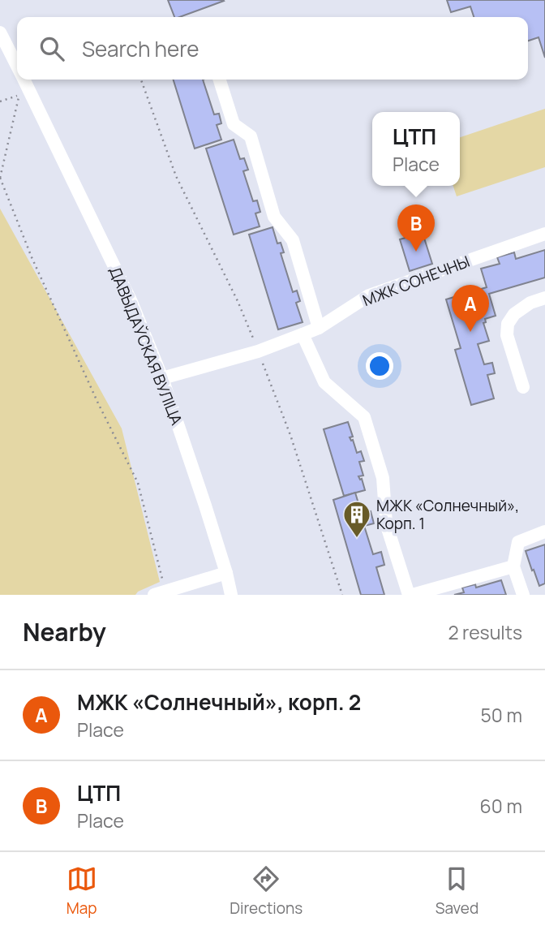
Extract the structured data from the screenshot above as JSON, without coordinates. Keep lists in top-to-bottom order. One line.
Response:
{"streets":{"street":["МЖК СОНЕЧНЫ","ДАВЫДАЎСКАЯ ВУЛІЦА"]},"crossings":[["МЖК СОНЕЧНЫ","ДАВЫДАЎСКАЯ ВУЛІЦА"]],"places":{"building":["МЖК «Солнечный», Корп. 1"]},"page":{"search":"Search here","popup":["ЦТП","Place"],"pins":["B","A"],"heading":["Nearby","2 results"],"list":[{"mark":"A","name":"МЖК «Солнечный», корп. 2","note":"Place","value":"50 m"},{"mark":"B","name":"ЦТП","note":"Place","value":"60 m"}],"nav":["Map","Directions","Saved"]}}
